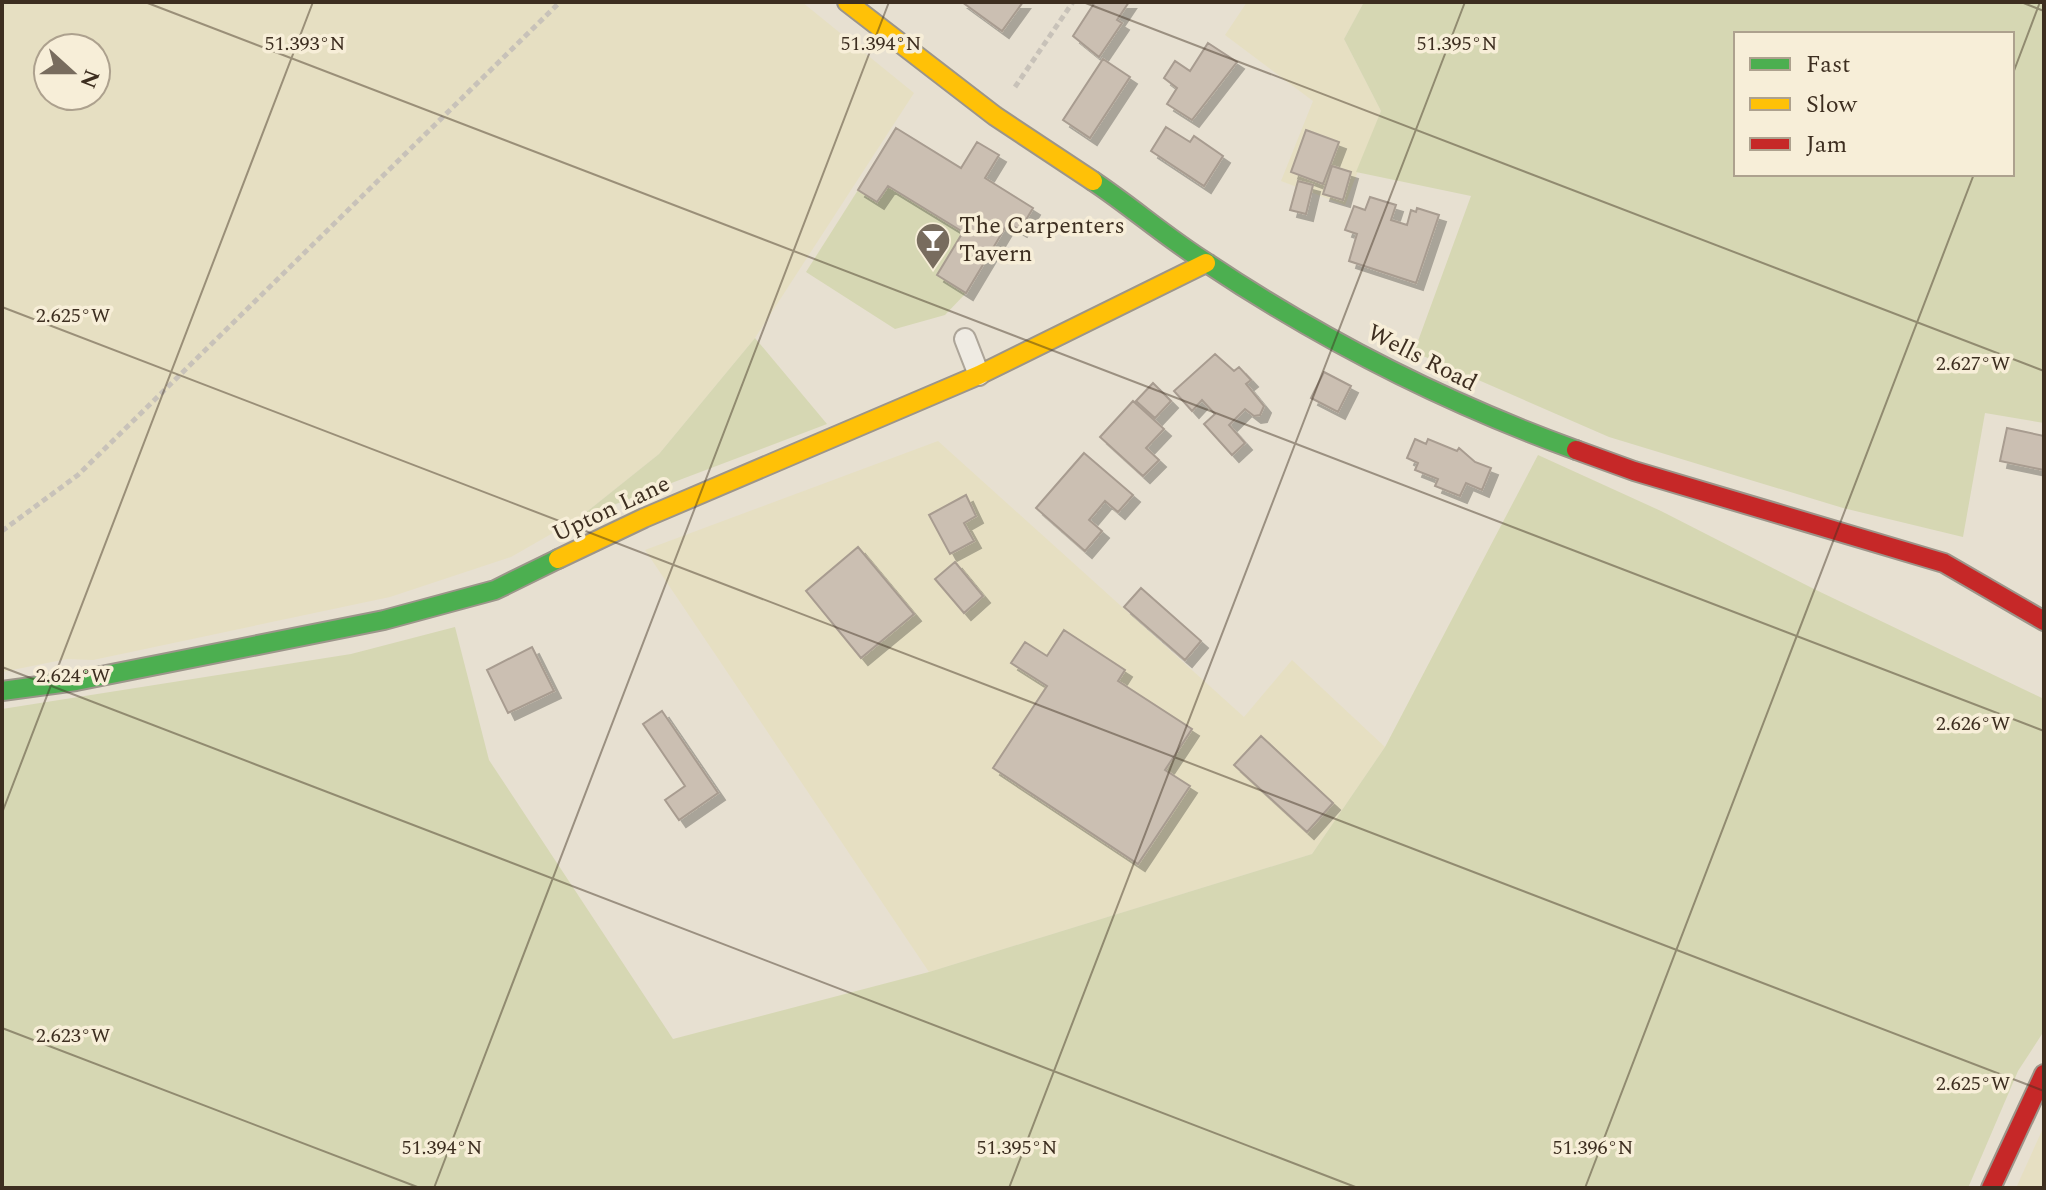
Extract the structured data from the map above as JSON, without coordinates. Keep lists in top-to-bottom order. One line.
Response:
{"streets":{"street":["Wells Road","Upton Lane"]},"crossings":[["Wells Road","Upton Lane"]],"places":{"bar":["The Carpenters Tavern"]},"legend":["Fast","Slow","Jam"],"north":"right","coordinates":["51.393°N","51.394°N","51.395°N","2.625°W","2.627°W","2.624°W","2.626°W","2.623°W","51.396°N"]}
